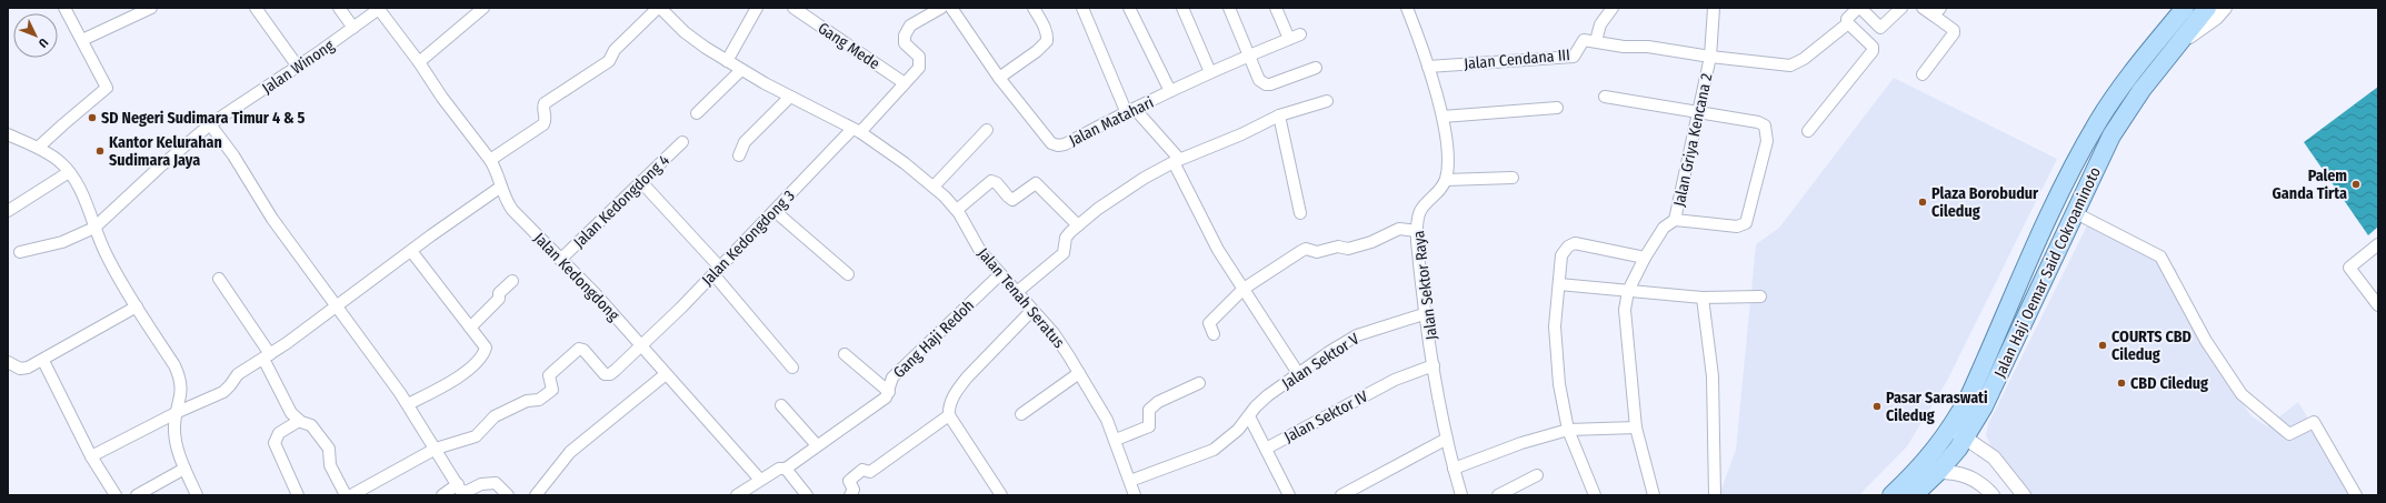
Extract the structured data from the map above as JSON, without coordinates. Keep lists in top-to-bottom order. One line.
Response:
{"streets":{"main road":["Jalan Haji Oemar Said Cokroaminoto"],"street":["Gang Mede","Jalan Cendana III","Jalan Winong","Jalan Matahari","Jalan Griya Kencana 2","Jalan Kedongdong 4","Jalan Kedongdong 3","Jalan Kedongdong","Jalan Sektor Raya","Jalan Tenah Seratus","Gang Haji Redoh","Jalan Sektor V","Jalan Sektor IV"]},"crossings":[["Gang Mede","Jalan Kedongdong 3"],["Jalan Winong","Jalan Kedongdong"],["Jalan Kedongdong 4","Jalan Kedongdong"],["Jalan Kedongdong 3","Jalan Kedongdong"],["Jalan Kedongdong 3","Jalan Tenah Seratus"],["Jalan Sektor Raya","Jalan Sektor V"],["Jalan Sektor Raya","Jalan Sektor IV"],["Jalan Tenah Seratus","Gang Haji Redoh"],["Jalan Tenah Seratus","Jalan Sektor V"]],"places":["SD Negeri Sudimara Timur 4 & 5","Kantor Kelurahan Sudimara Jaya","Palem Ganda Tirta","Plaza Borobudur Ciledug","COURTS CBD Ciledug","CBD Ciledug","Pasar Saraswati Ciledug"],"north":"bottom right"}
